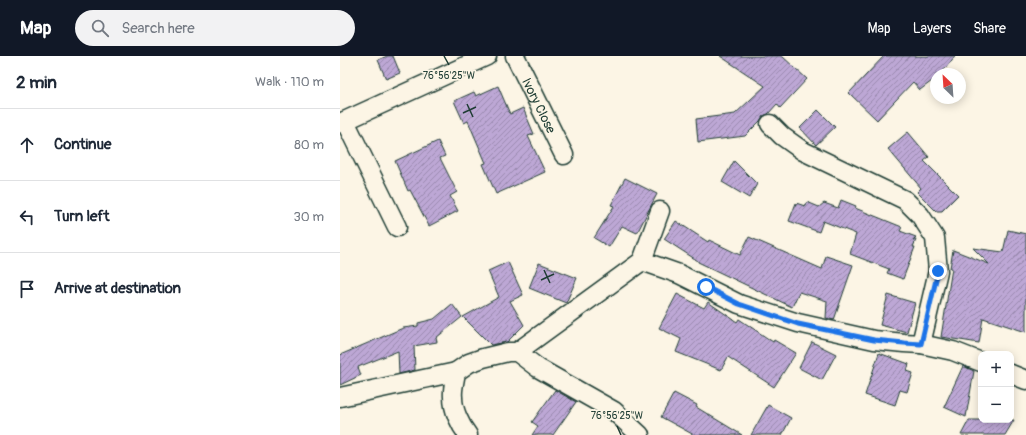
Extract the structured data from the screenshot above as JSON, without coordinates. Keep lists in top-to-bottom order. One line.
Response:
{"streets":{"street":["Ivory Close"]},"north":"top left","page":{"header":"Map","search":"Search here","nav":["Map","Layers","Share"],"heading":["2 min","Walk · 110 m"],"list":[["Continue","80 m"],["Turn left","30 m"],"Arrive at destination"],"map_buttons":["+","−"]},"coordinates":["76°56'25\"W"]}
